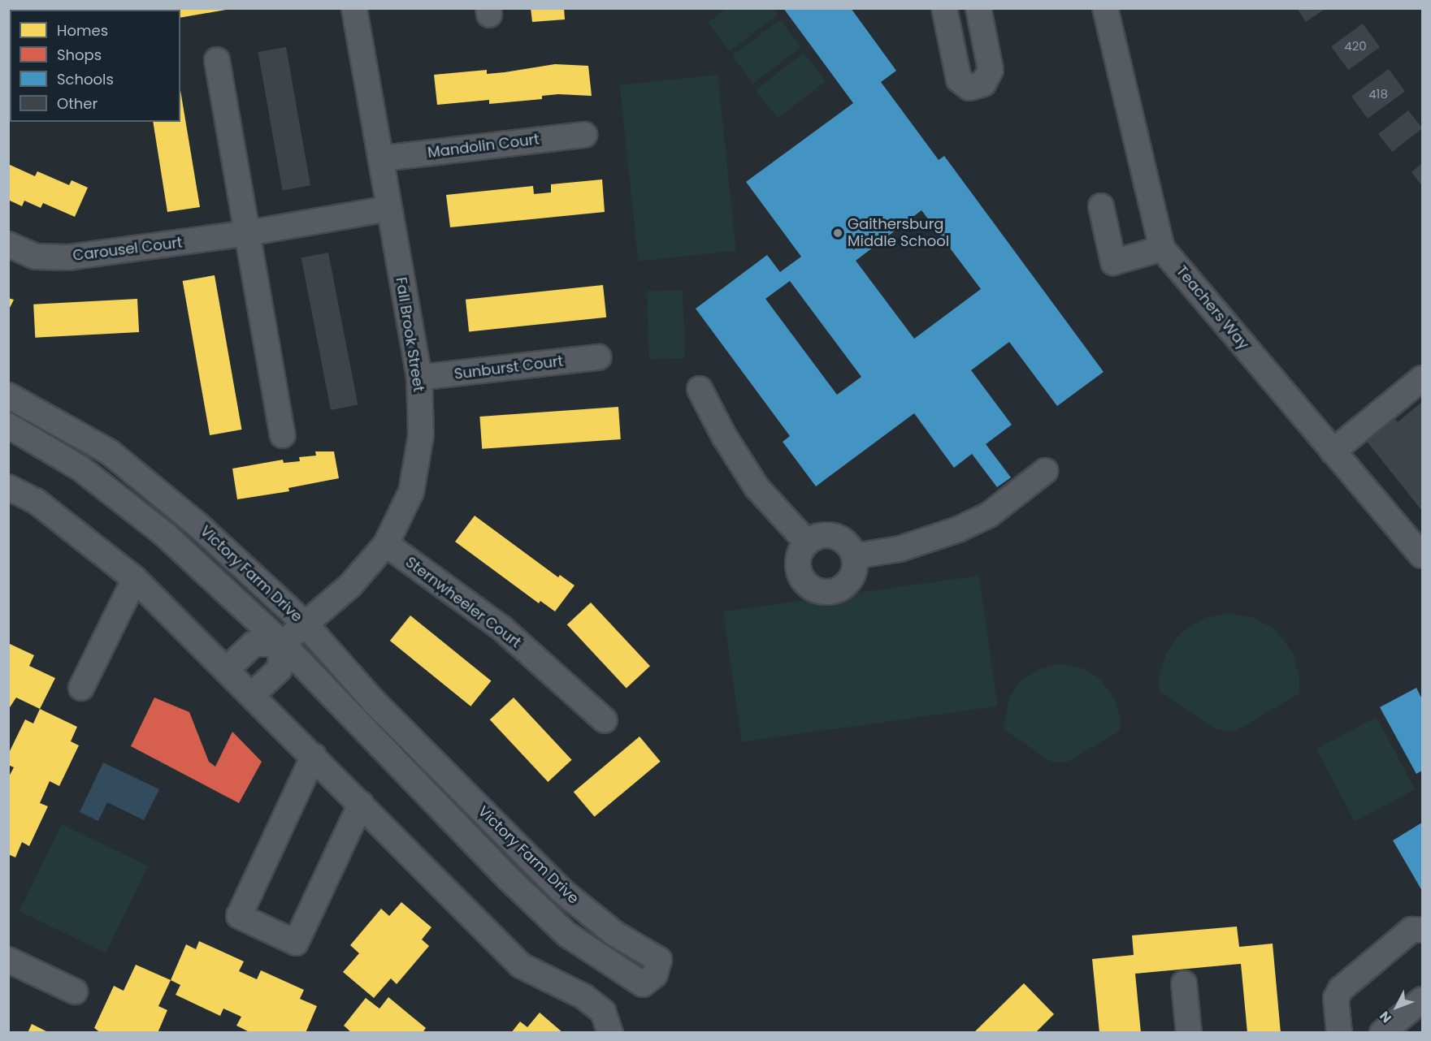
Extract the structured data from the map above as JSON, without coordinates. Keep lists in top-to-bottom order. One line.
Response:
{"streets":{"street":["Mandolin Court","Carousel Court","Teachers Way","Fall Brook Street","Sunburst Court","Victory Farm Drive","Sternwheeler Court"]},"crossings":[["Mandolin Court","Fall Brook Street"],["Carousel Court","Fall Brook Street"],["Fall Brook Street","Sunburst Court"],["Fall Brook Street","Victory Farm Drive"],["Fall Brook Street","Sternwheeler Court"]],"places":["Gaithersburg Middle School"],"house_numbers":["420","418"],"legend":["Homes","Shops","Schools","Other"],"north":"bottom left"}
